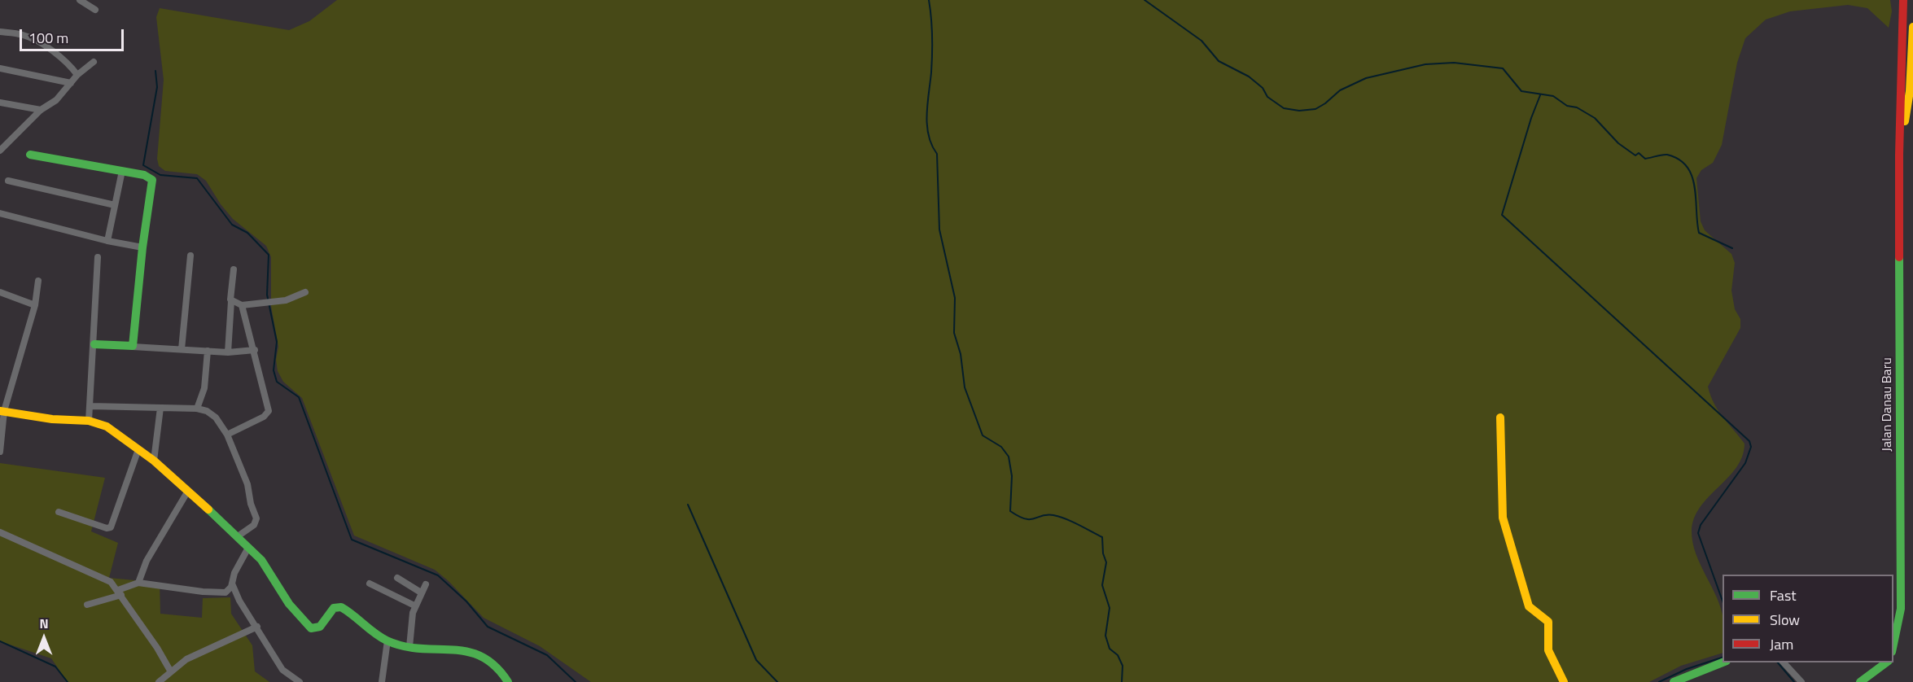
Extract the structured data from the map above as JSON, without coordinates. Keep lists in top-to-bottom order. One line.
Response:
{"streets":{"street":["Jalan Danau Baru"]},"legend":["Fast","Slow","Jam"],"scale_bar":"100 m","north":"top"}
